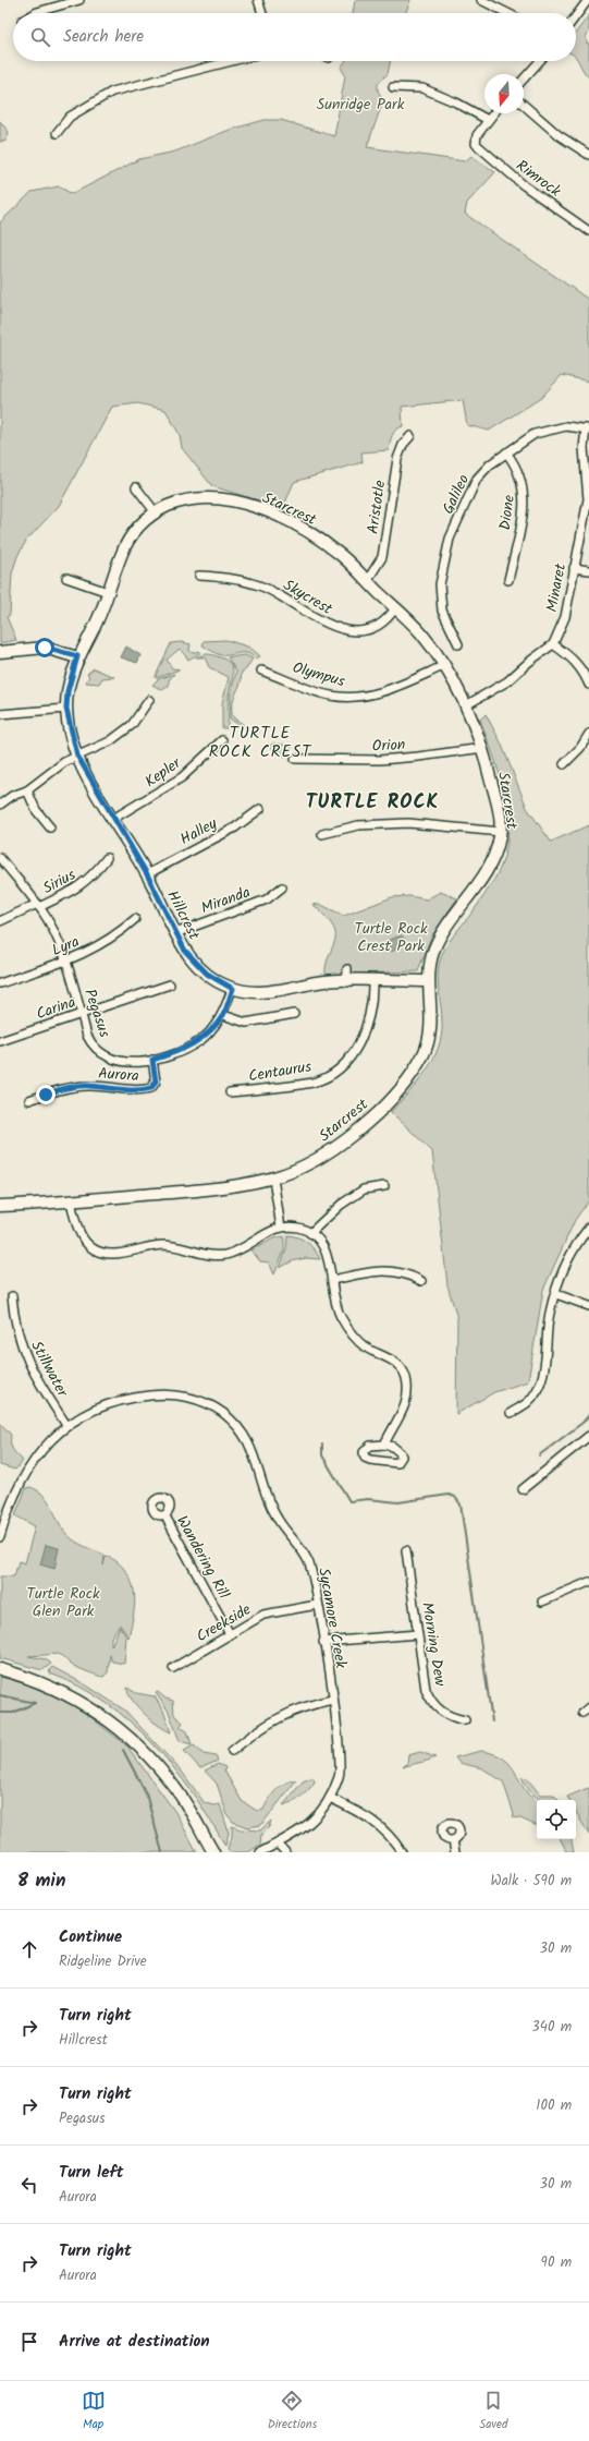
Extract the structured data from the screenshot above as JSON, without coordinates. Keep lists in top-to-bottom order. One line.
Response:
{"streets":{"street":["Rimrock","Galileo","Aristotle","Starcrest","Dione","Minaret","Skycrest","Olympus","Orion","Kepler","Halley","Sirius","Miranda","Hillcrest","Lyra","Carina","Pegasus","Centaurus","Aurora","Stillwater","Wandering Rill","Sycamore Creek","Creekside","Morning Dew"]},"crossings":[["Galileo","Dione"],["Galileo","Minaret"],["Aristotle","Starcrest"],["Starcrest","Minaret"],["Starcrest","Skycrest"],["Starcrest","Olympus"],["Starcrest","Orion"],["Starcrest","Hillcrest"],["Kepler","Hillcrest"],["Halley","Hillcrest"],["Sirius","Pegasus"],["Miranda","Hillcrest"],["Hillcrest","Pegasus"],["Hillcrest","Centaurus"],["Lyra","Pegasus"],["Carina","Pegasus"],["Pegasus","Aurora"],["Stillwater","Sycamore Creek"],["Wandering Rill","Creekside"],["Sycamore Creek","Creekside"]],"districts":["TURTLE ROCK CREST","TURTLE ROCK"],"parks":["Sunridge Park","Turtle Rock Crest Park","Turtle Rock Glen Park"],"north":"bottom","page":{"search":"Search here","heading":["8 min","Walk · 590 m"],"list":[["Continue","Ridgeline Drive","30 m"],["Turn right","Hillcrest","340 m"],["Turn right","Pegasus","100 m"],["Turn left","Aurora","30 m"],["Turn right","Aurora","90 m"],"Arrive at destination"],"nav":["Map","Directions","Saved"]}}
